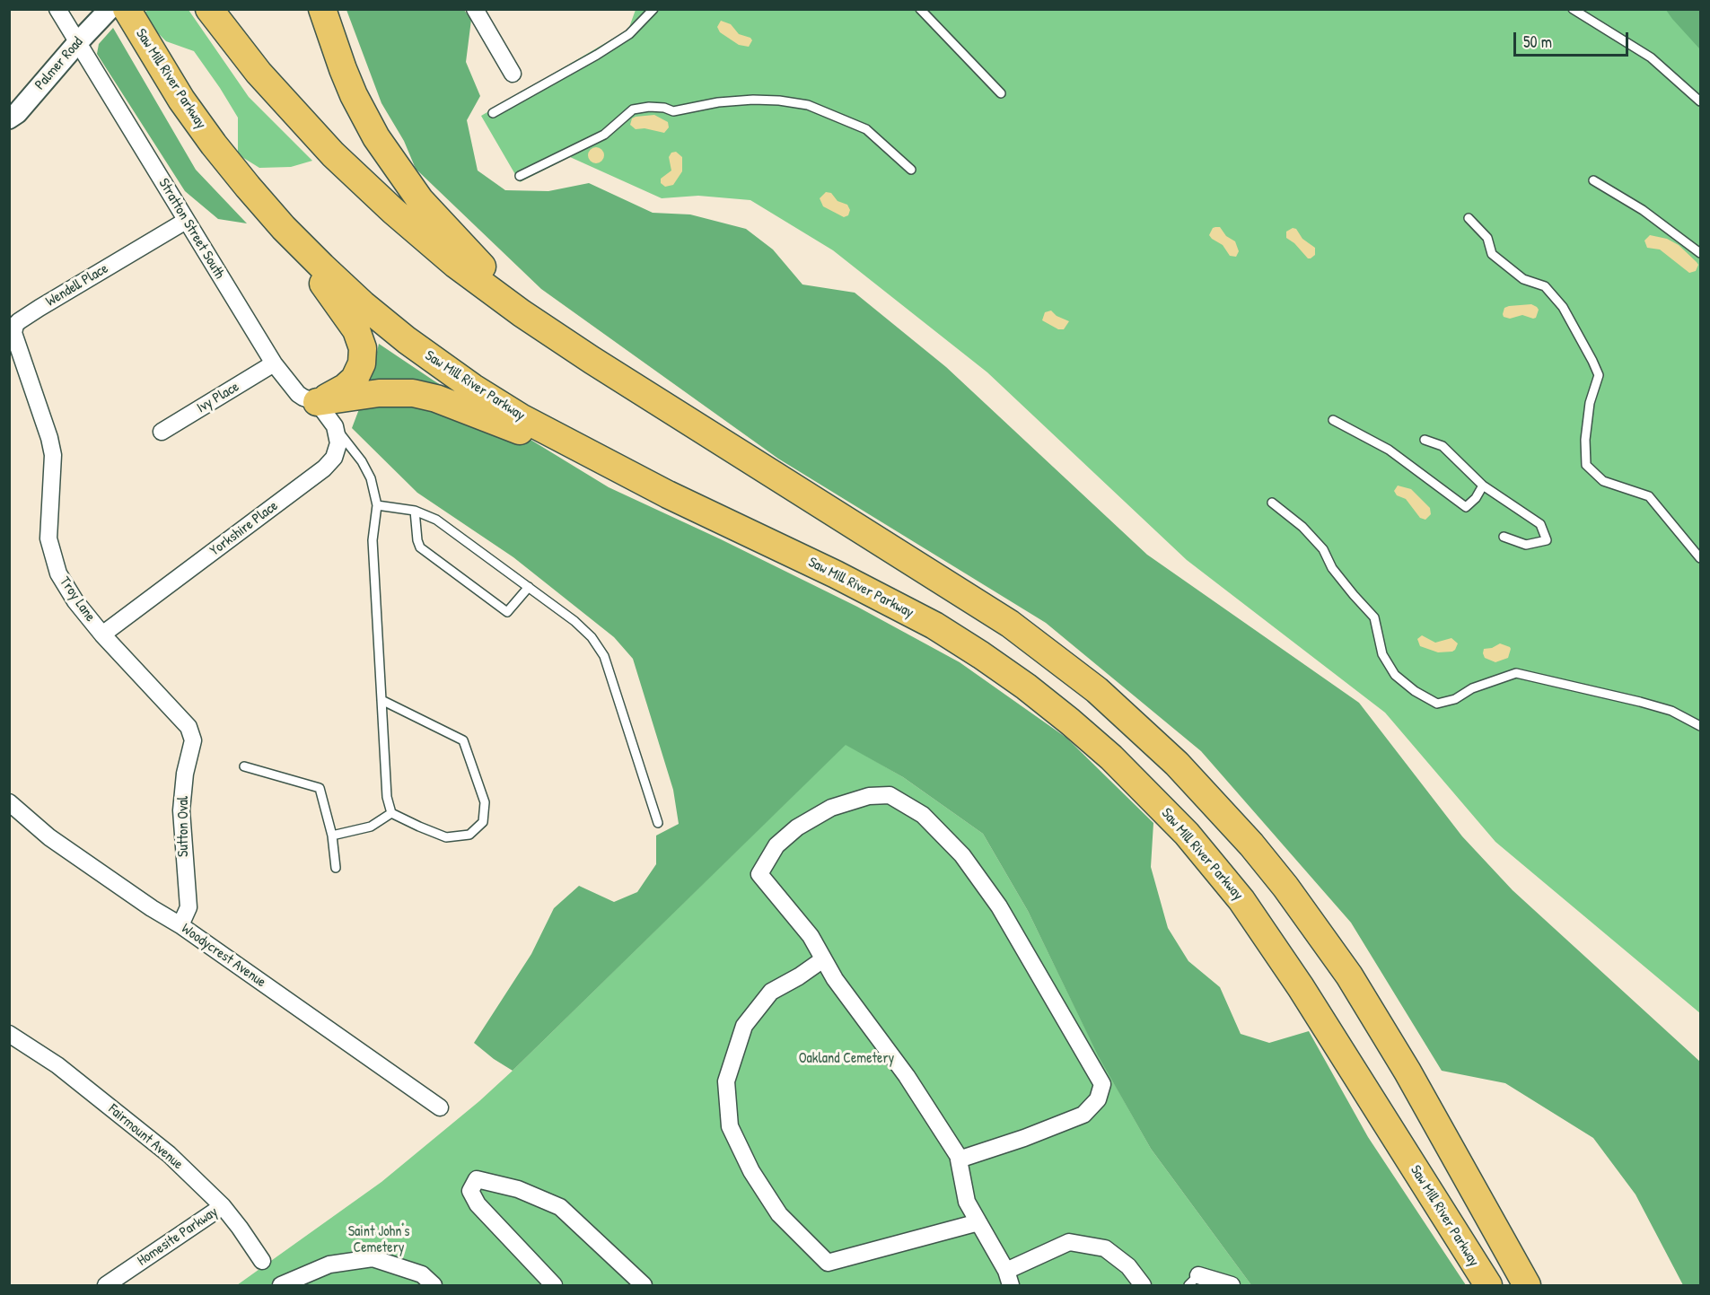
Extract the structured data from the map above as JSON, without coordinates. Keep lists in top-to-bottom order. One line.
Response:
{"streets":{"highway":["Saw Mill River Parkway"],"street":["Palmer Road","Stratton Street South","Wendell Place","Ivy Place","Yorkshire Place","Troy Lane","Sutton Oval","Woodycrest Avenue","Fairmount Avenue","Homesite Parkway"]},"crossings":[["Palmer Road","Stratton Street South"],["Stratton Street South","Wendell Place"],["Stratton Street South","Ivy Place"],["Wendell Place","Troy Lane"],["Yorkshire Place","Troy Lane"],["Troy Lane","Sutton Oval"],["Sutton Oval","Woodycrest Avenue"],["Fairmount Avenue","Homesite Parkway"]],"parks":["Oakland Cemetery","Saint John's Cemetery"],"scale_bar":"50 m"}
